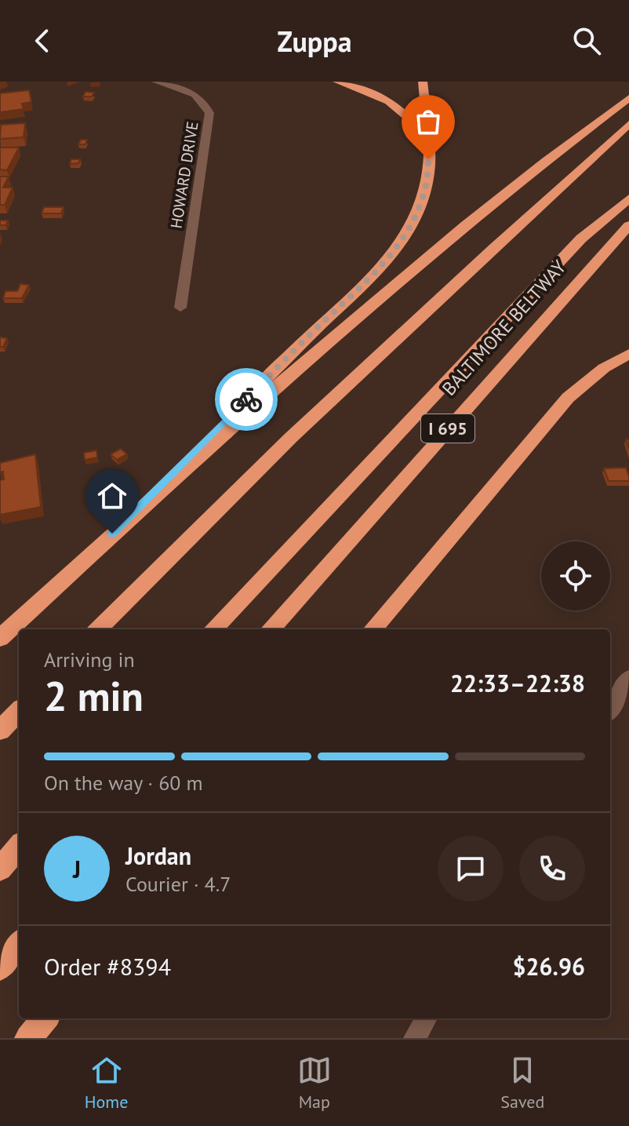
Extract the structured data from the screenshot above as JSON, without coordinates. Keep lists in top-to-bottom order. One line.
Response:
{"streets":{"highway":["BALTIMORE BELTWAY","I 695"],"street":["HOWARD DRIVE"]},"page":{"header":"Zuppa","heading":["2 min","Arriving in","22:33–22:38"],"panel":["Jordan","Courier · 4.7","Order #8394","$26.96"],"bar":"On the way · 60 m","round":"J","tabs":["Home","Map","Saved"]}}
